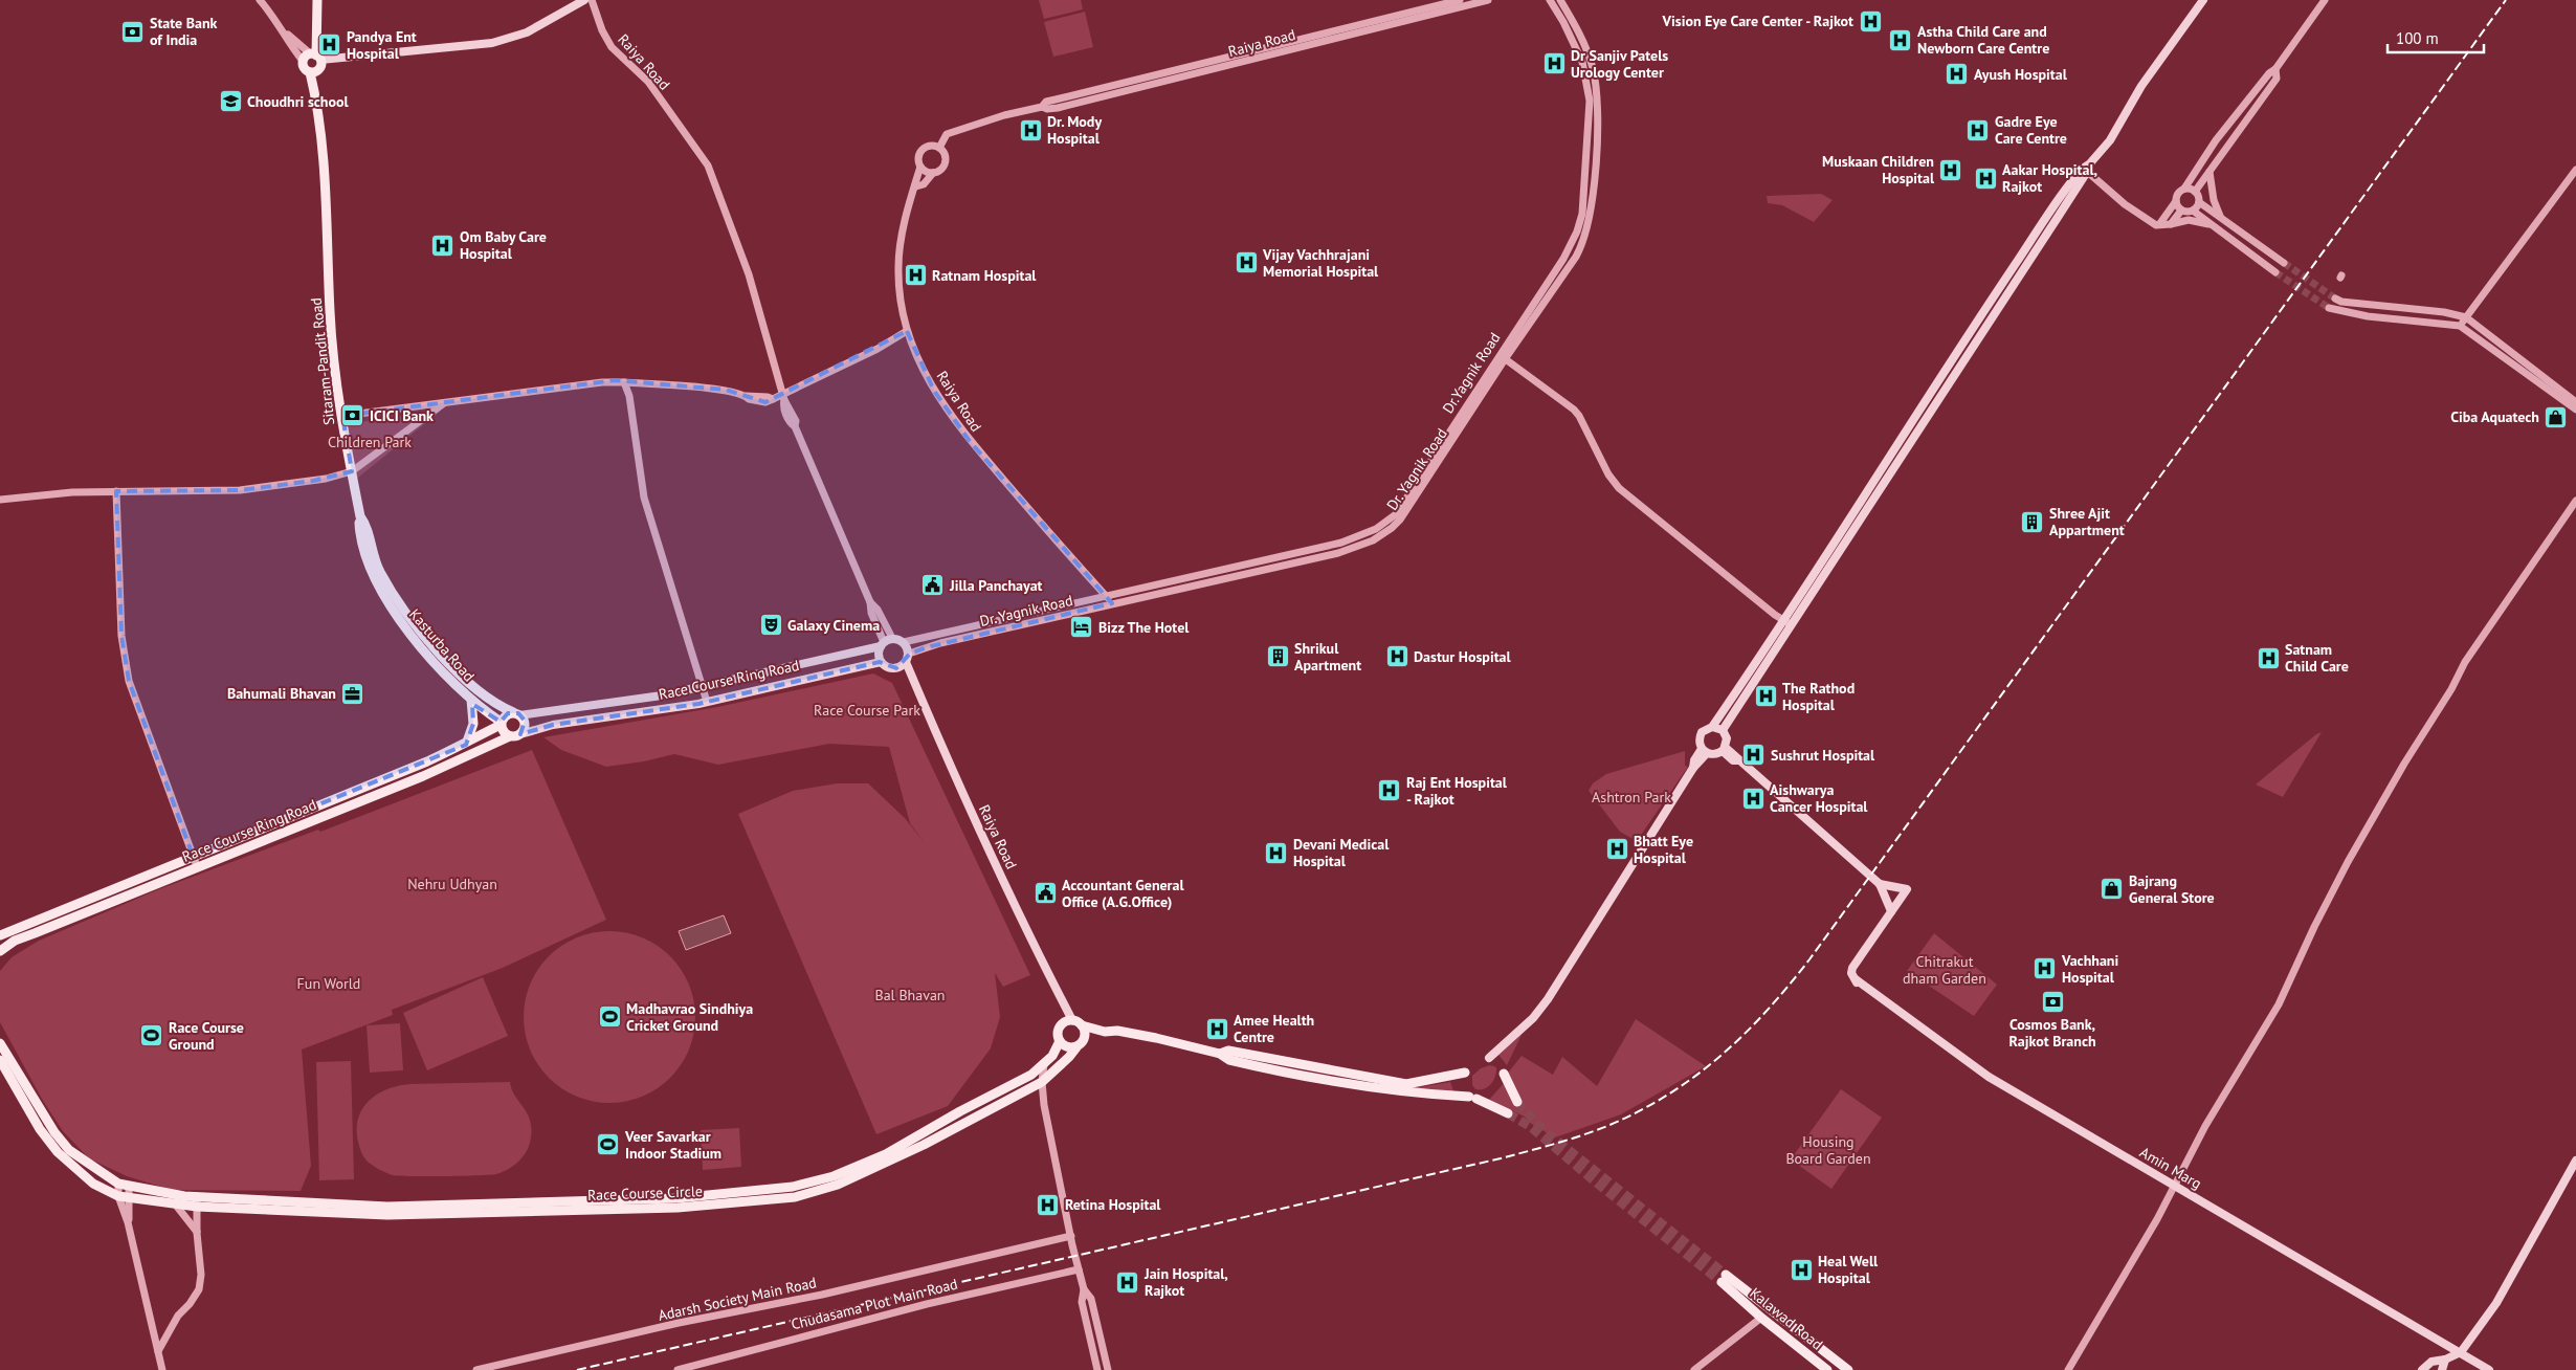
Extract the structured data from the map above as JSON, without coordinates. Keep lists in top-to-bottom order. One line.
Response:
{"streets":{"main road":["Raiya Road","Sitaram-Pandit Road","Kasturba Road","Race Course Ring Road","Amin Marg","Race Course Circle","Kalawad Road"],"street":["Dr.Yagnik Road","Dr. Yagnik Road","Adarsh Society Main Road","Chudasama Plot Main Road"]},"crossings":[["Raiya Road","Dr.Yagnik Road"],["Raiya Road","Dr. Yagnik Road"],["Raiya Road","Race Course Ring Road"],["Raiya Road","Race Course Circle"],["Sitaram-Pandit Road","Kasturba Road"],["Sitaram-Pandit Road","Race Course Ring Road"],["Dr.Yagnik Road","Dr. Yagnik Road"],["Dr.Yagnik Road","Race Course Ring Road"],["Dr. Yagnik Road","Race Course Ring Road"],["Kasturba Road","Race Course Ring Road"]],"parks":["Children Park","Race Course Park","Ashtron Park","Nehru Udhyan","Chitrakut dham Garden","Fun World","Bal Bhavan","Housing Board Garden"],"places":{"hospital":["Vision Eye Care Center - Rajkot","Astha Child Care and Newborn Care Centre","Pandya Ent Hospital","Dr Sanjiv Patels Urology Center","Ayush Hospital","Dr. Mody Hospital","Gadre Eye Care Centre","Muskaan Children Hospital","Aakar Hospital, Rajkot","Om Baby Care Hospital","Vijay Vachhrajani Memorial Hospital","Ratnam Hospital","Dastur Hospital","Satnam Child Care","The Rathod Hospital","Sushrut Hospital","Raj Ent Hospital - Rajkot","Aishwarya Cancer Hospital","Bhatt Eye Hospital","Devani Medical Hospital","Vachhani Hospital","Amee Health Centre","Retina Hospital","Heal Well Hospital","Jain Hospital, Rajkot"],"bank":["State Bank of India","ICICI Bank","Cosmos Bank, Rajkot Branch"],"school or university":["Choudhri school"],"shop":["Ciba Aquatech","Bajrang General Store"],"building":["Shree Ajit Appartment","Shrikul Apartment"],"public building":["Jilla Panchayat","Accountant General Office (A.G.Office)"],"theatre":["Galaxy Cinema"],"hotel":["Bizz The Hotel"],"office":["Bahumali Bhavan"],"sports":["Madhavrao Sindhiya Cricket Ground","Race Course Ground","Veer Savarkar Indoor Stadium"]},"scale_bar":"100 m"}
